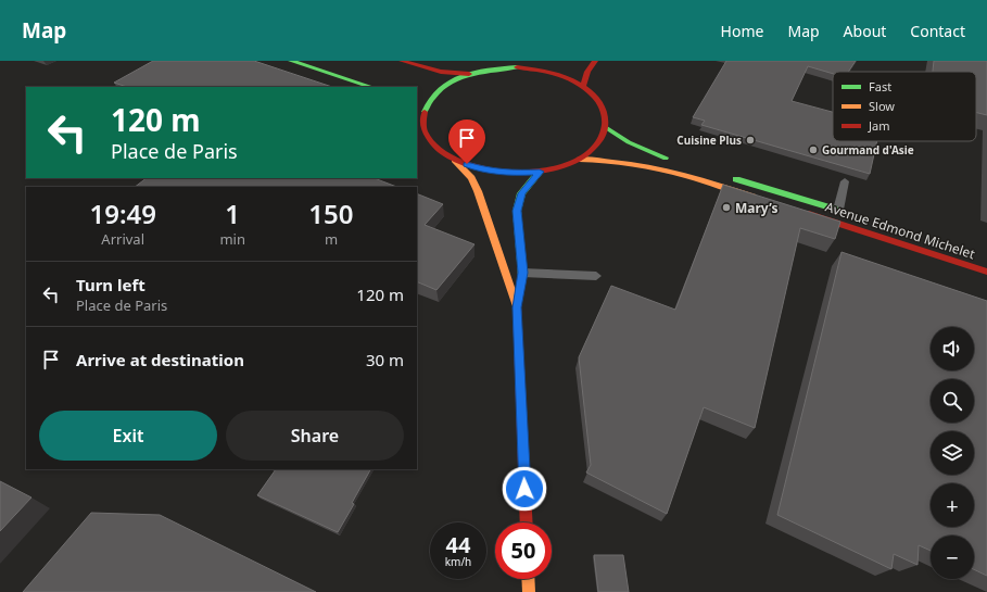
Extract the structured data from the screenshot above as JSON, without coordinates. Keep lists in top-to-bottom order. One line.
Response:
{"streets":{"main road":["Avenue Edmond Michelet"]},"places":["Cuisine Plus","Gourmand d'Asie","Mary’s"],"legend":["Fast","Slow","Jam"],"page":{"header":"Map","nav":["Home","Map","About","Contact"],"turn":["120 m","Place de Paris"],"eta":["19:49","Arrival","1","min","150","m"],"list":[{"name":"Turn left","note":"Place de Paris","value":"120 m"},{"name":"Arrive at destination","value":"30 m"}],"map_buttons":["+","−"],"buttons":["Exit","Share"],"speed":"44 km/h","limit":"50"}}
